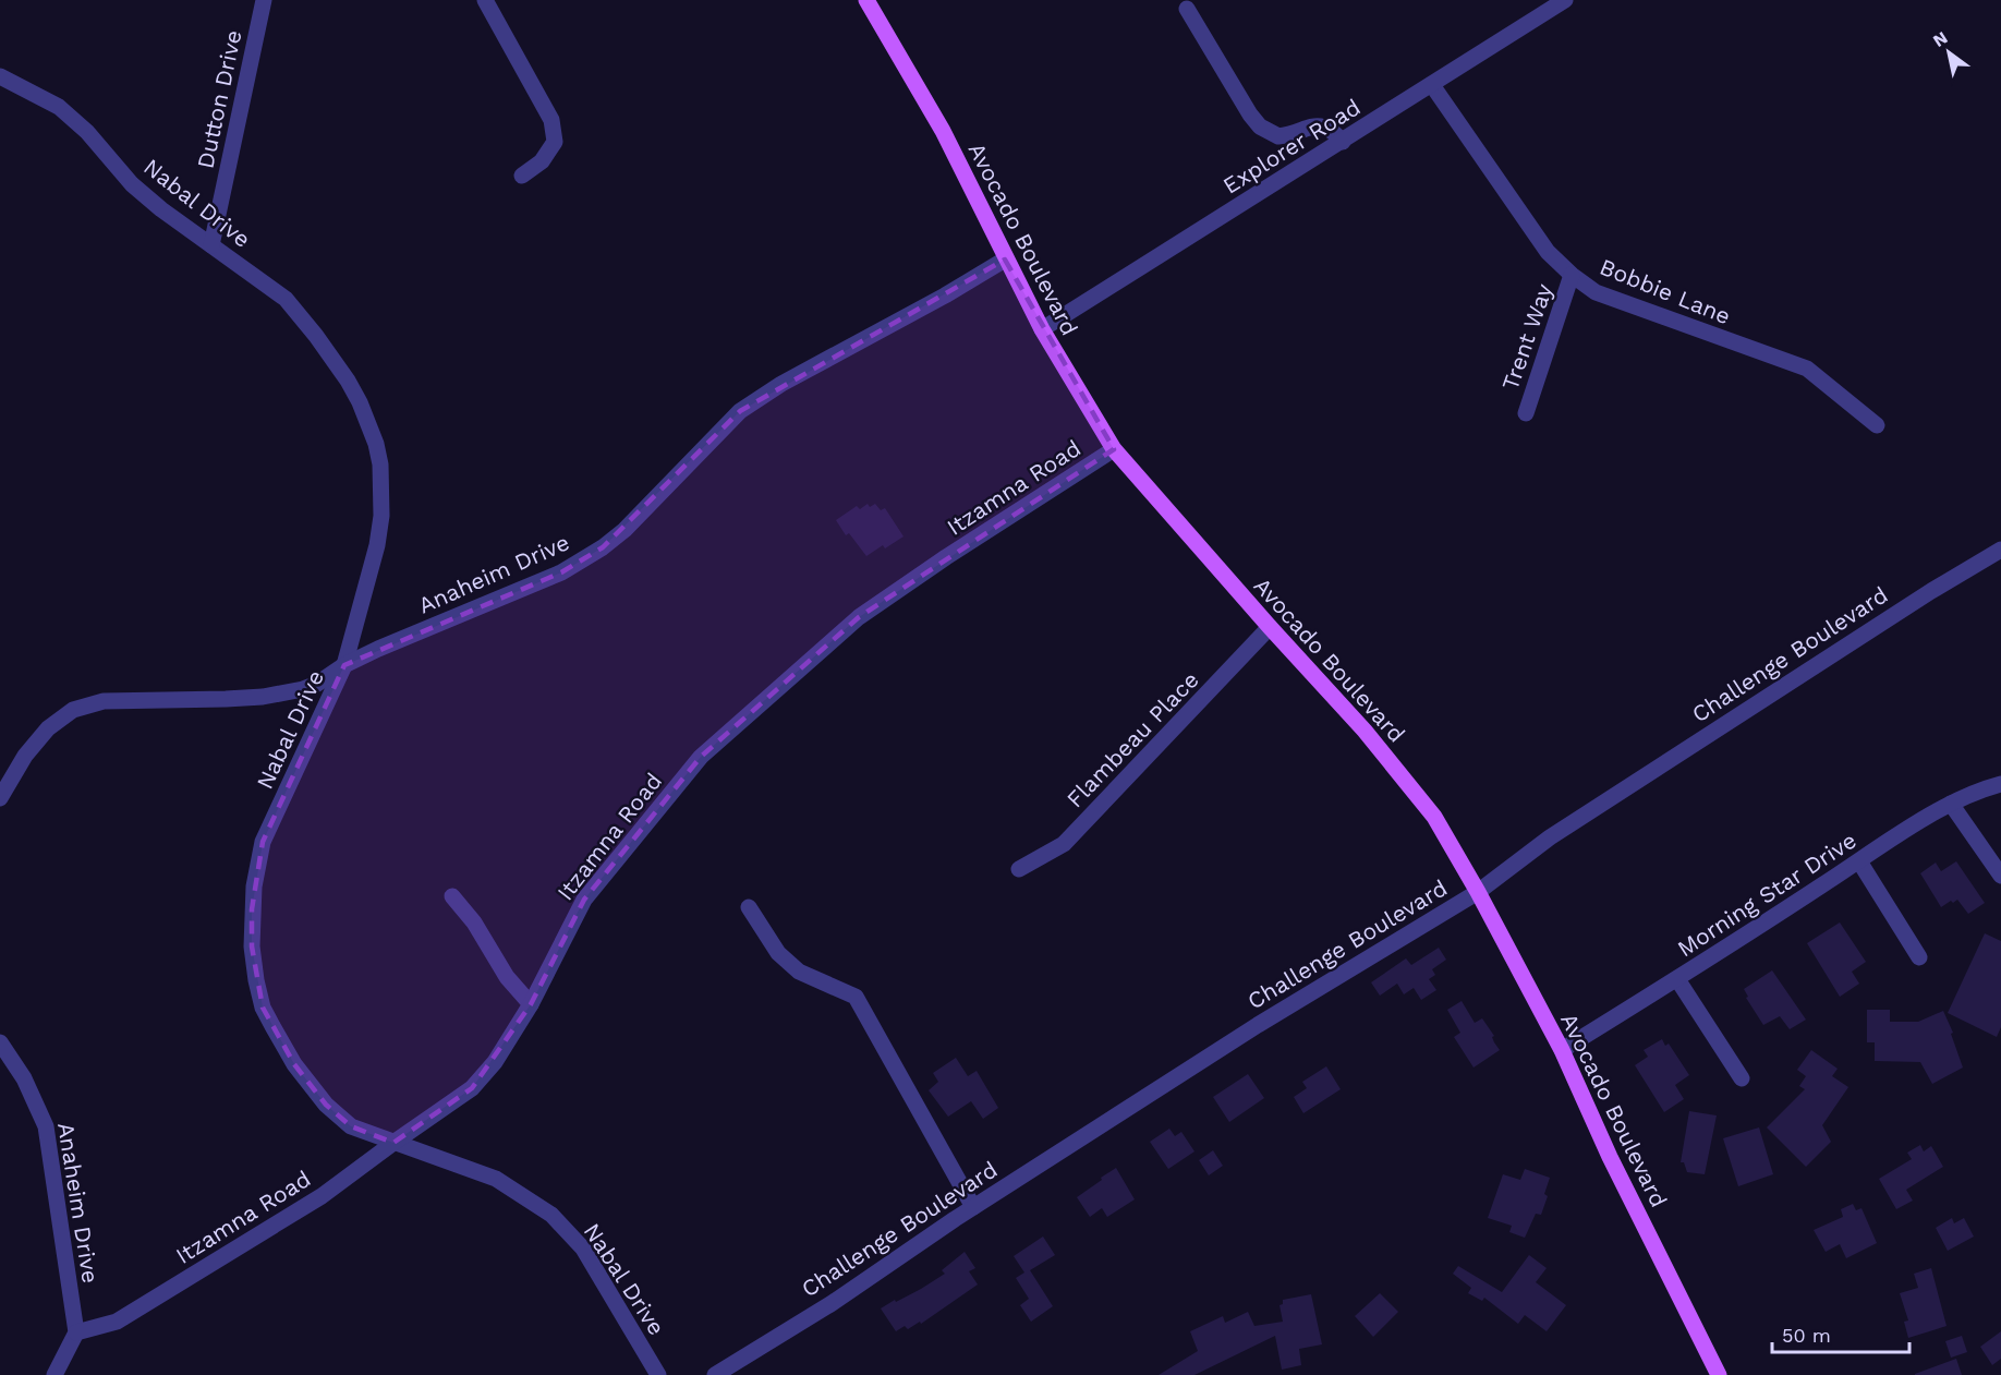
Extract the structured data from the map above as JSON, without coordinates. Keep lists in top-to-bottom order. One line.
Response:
{"streets":{"main road":["Avocado Boulevard"],"street":["Dutton Drive","Explorer Road","Nabal Drive","Bobbie Lane","Trent Way","Itzamna Road","Anaheim Drive","Challenge Boulevard","Flambeau Place","Morning Star Drive"]},"crossings":[["Dutton Drive","Nabal Drive"],["Explorer Road","Avocado Boulevard"],["Explorer Road","Bobbie Lane"],["Nabal Drive","Itzamna Road"],["Nabal Drive","Anaheim Drive"],["Avocado Boulevard","Itzamna Road"],["Avocado Boulevard","Anaheim Drive"],["Avocado Boulevard","Challenge Boulevard"],["Avocado Boulevard","Flambeau Place"],["Avocado Boulevard","Morning Star Drive"],["Bobbie Lane","Trent Way"],["Itzamna Road","Anaheim Drive"]],"scale_bar":"50 m","north":"top left"}
